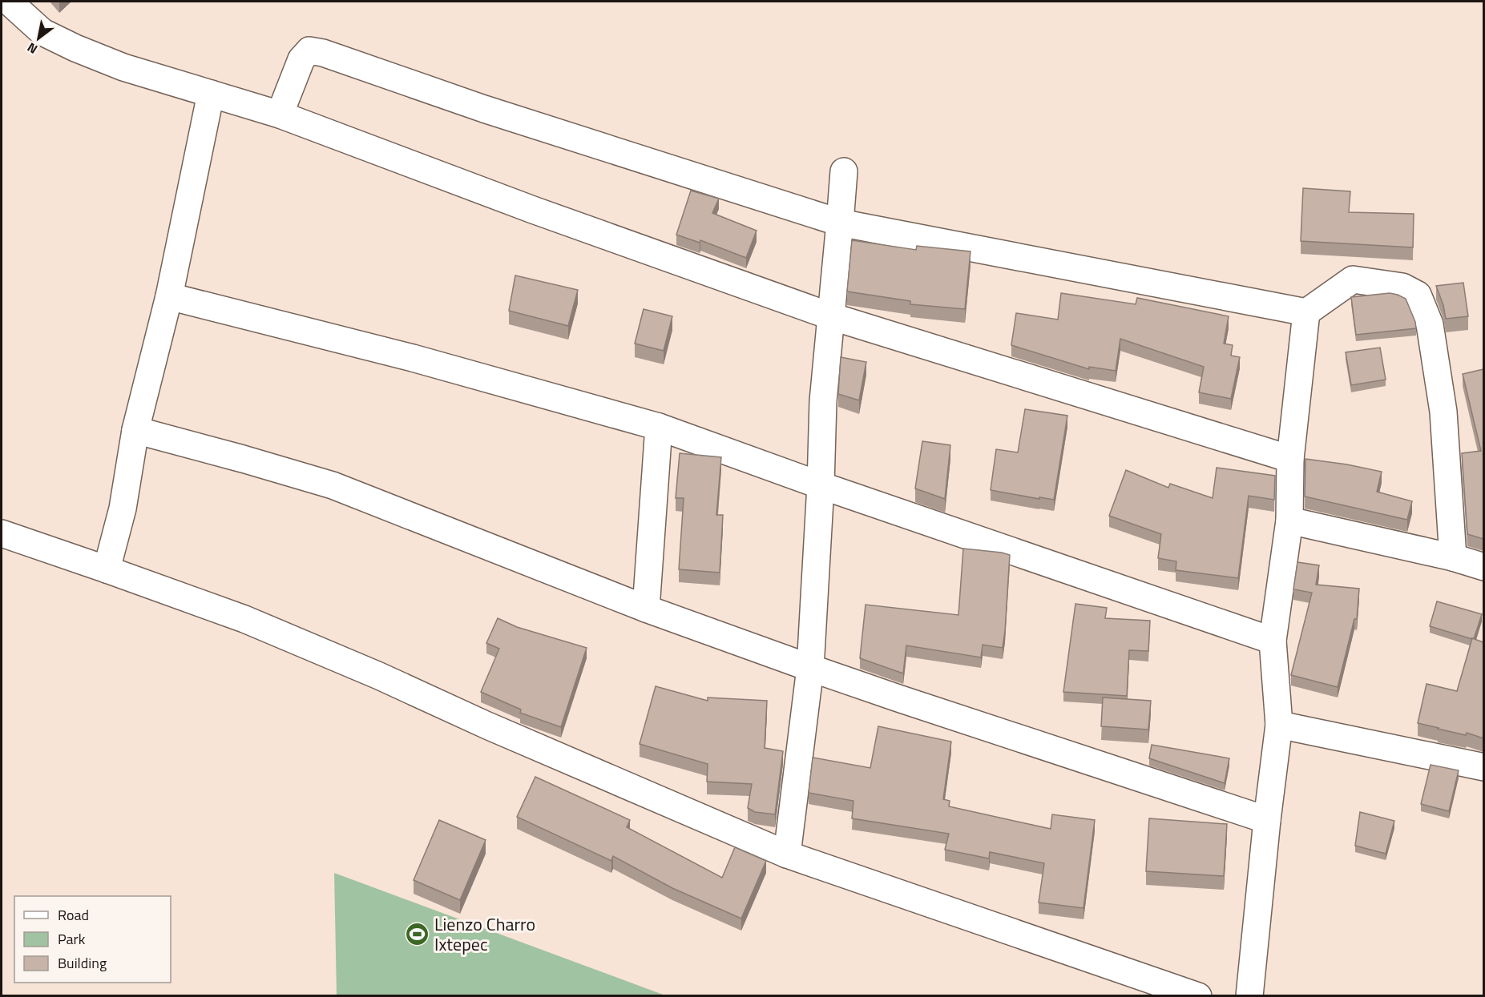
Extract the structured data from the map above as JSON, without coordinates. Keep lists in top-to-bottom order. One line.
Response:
{"places":{"sports":["Lienzo Charro Ixtepec"]},"legend":["Road","Park","Building"],"north":"bottom left"}
